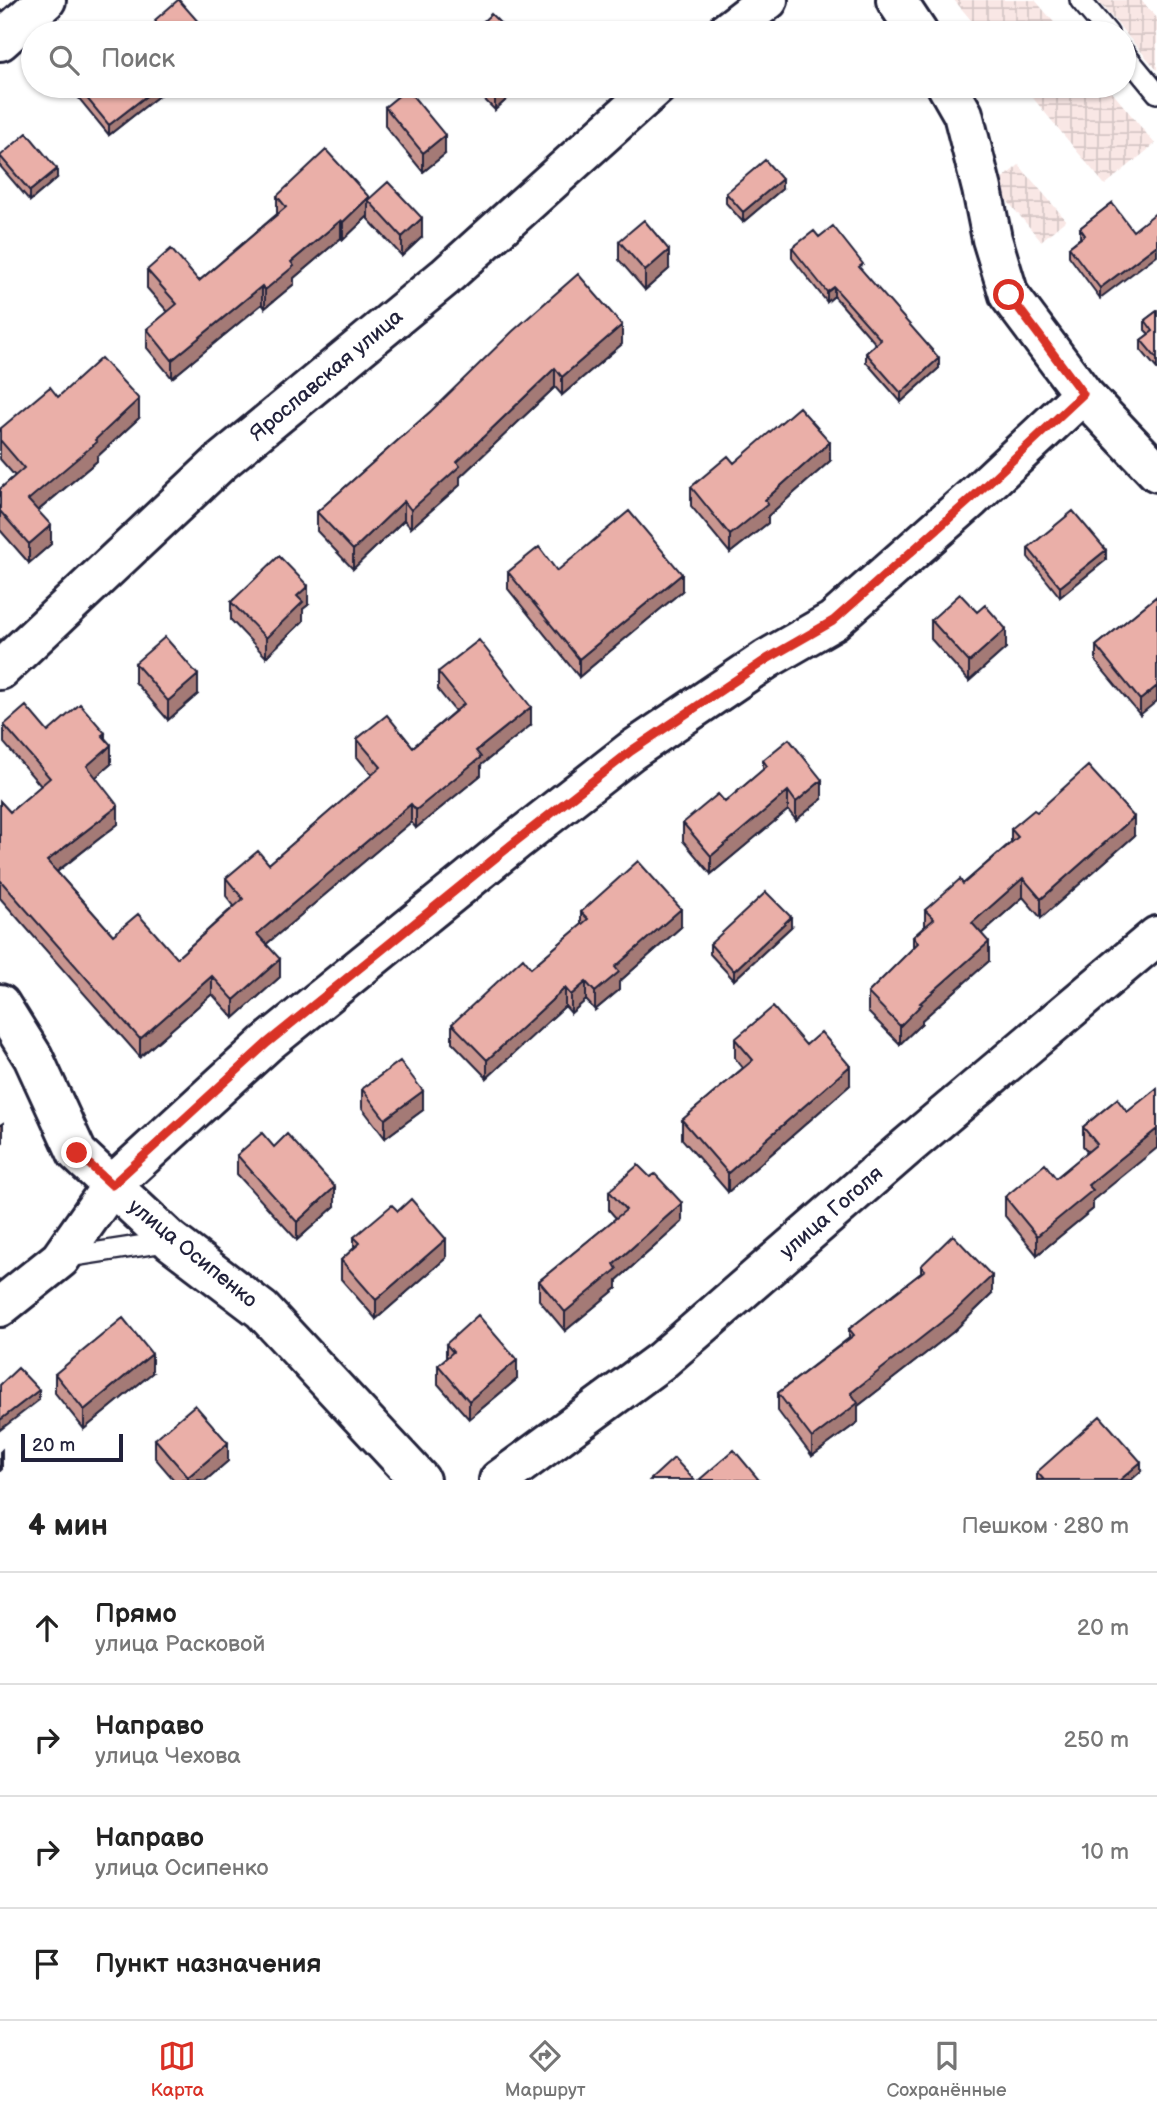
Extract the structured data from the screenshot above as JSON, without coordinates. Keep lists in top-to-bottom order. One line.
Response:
{"streets":{"street":["Ярославская улица","улица Гоголя","улица Осипенко"]},"scale_bar":"20 m","page":{"search":"Поиск","scale":"20 m","heading":["4 мин","Пешком · 280 m"],"list":[["Прямо","улица Расковой","20 m"],["Направо","улица Чехова","250 m"],["Направо","улица Осипенко","10 m"],"Пункт назначения"],"nav":["Карта","Маршрут","Сохранённые"]}}
